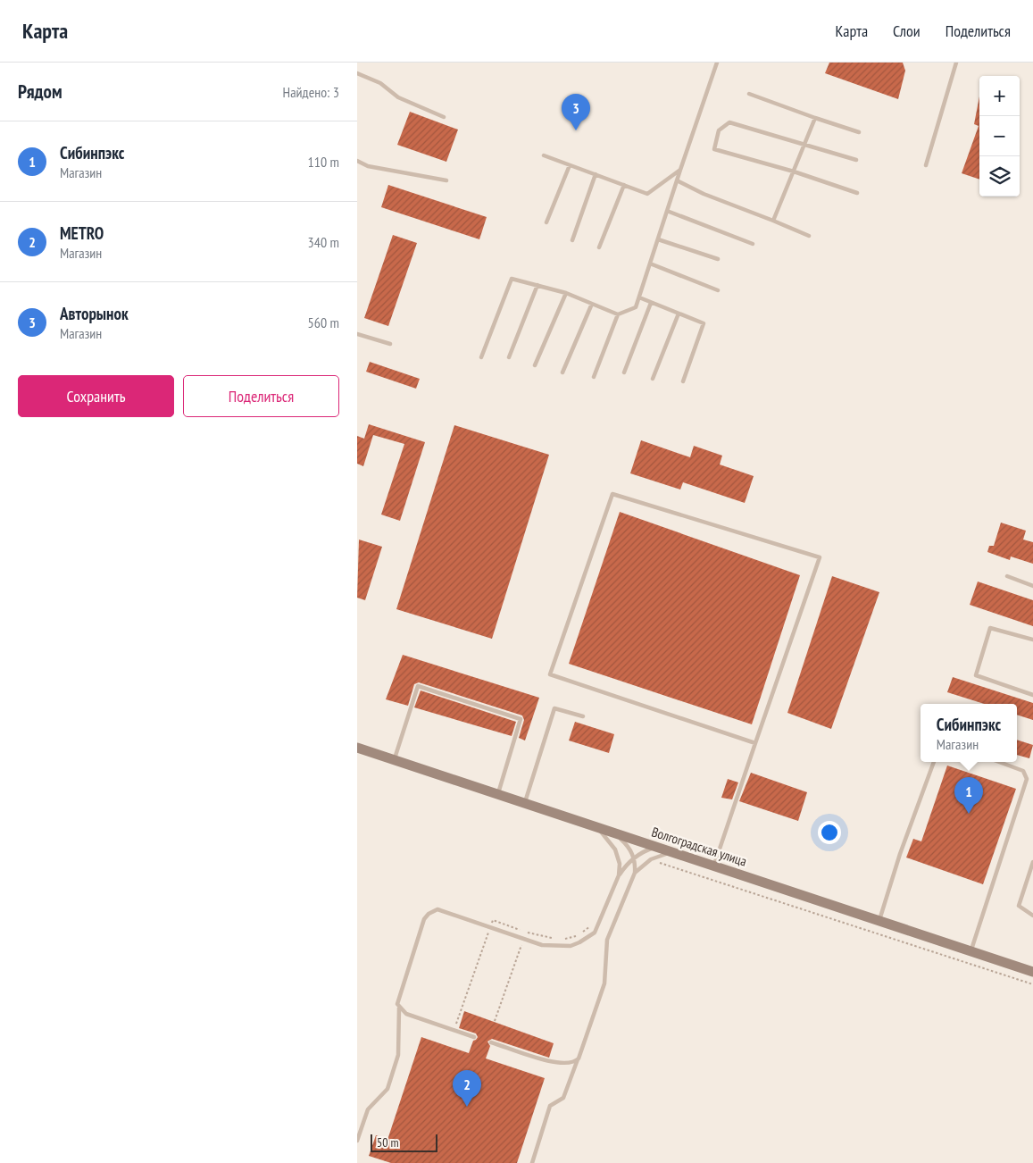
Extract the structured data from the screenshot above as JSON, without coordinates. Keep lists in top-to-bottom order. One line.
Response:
{"streets":{"main road":["Волгоградская улица"]},"scale_bar":"50 m","page":{"header":"Карта","nav":["Карта","Слои","Поделиться"],"heading":["Рядом","Найдено: 3"],"map_buttons":["+","−"],"pins":["3","1","2"],"list":[{"mark":"1","name":"Сибинпэкс","note":"Магазин","value":"110 m"},{"mark":"2","name":"METRO","note":"Магазин","value":"340 m"},{"mark":"3","name":"Авторынок","note":"Магазин","value":"560 m"}],"buttons":["Сохранить","Поделиться"],"popup":["Сибинпэкс","Магазин"],"scale":"50 m"}}
